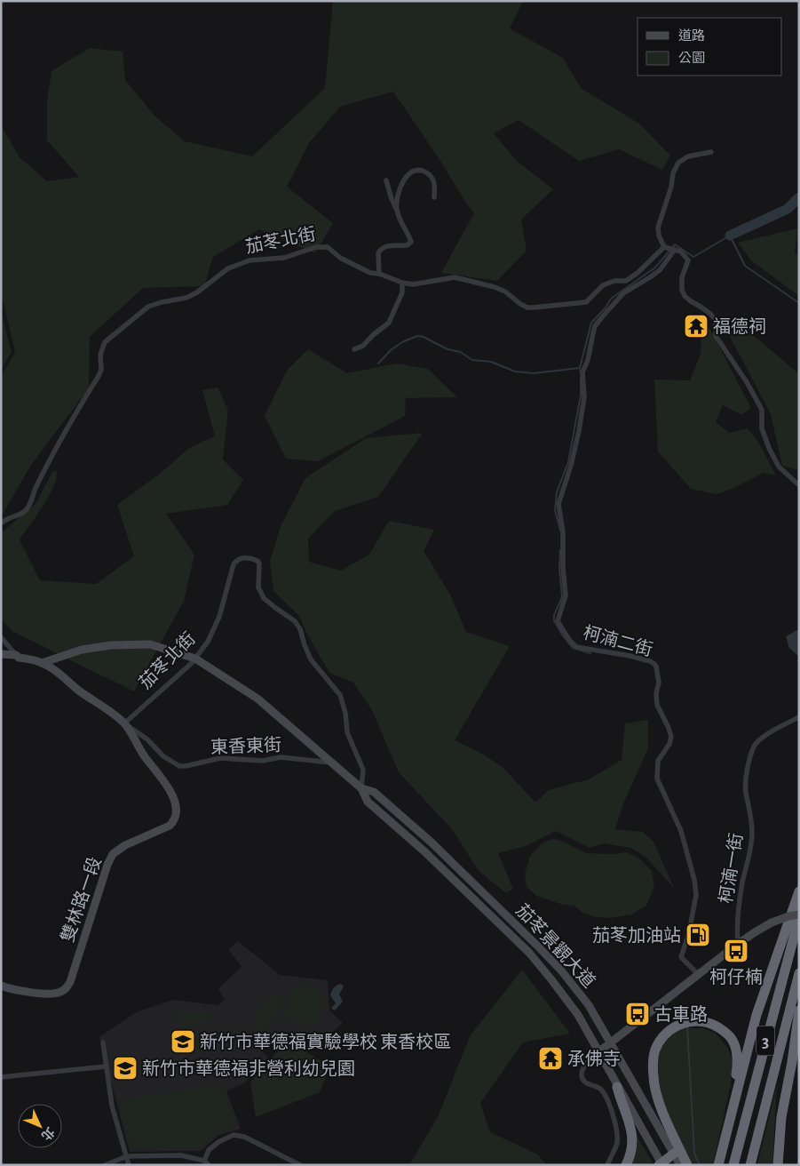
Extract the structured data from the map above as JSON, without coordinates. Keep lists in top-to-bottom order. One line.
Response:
{"streets":{"highway":["3"],"street":["茄苳北街","柯湳二街","東香東街","柯湳一街","雙林路一段","茄苳景觀大道"]},"crossings":[["茄苳北街","東香東街"],["茄苳北街","雙林路一段"],["茄苳北街","茄苳景觀大道"],["東香東街","雙林路一段"],["東香東街","茄苳景觀大道"]],"places":{"temple":["福德祠","承佛寺"],"fuel station":["茄苳加油站"],"bus stop":["柯仔楠","古車路"],"school or university":["新竹市華德福實驗學校 東香校區","新竹市華德福非營利幼兒園"]},"legend":["道路","公園"],"north":"bottom right"}
